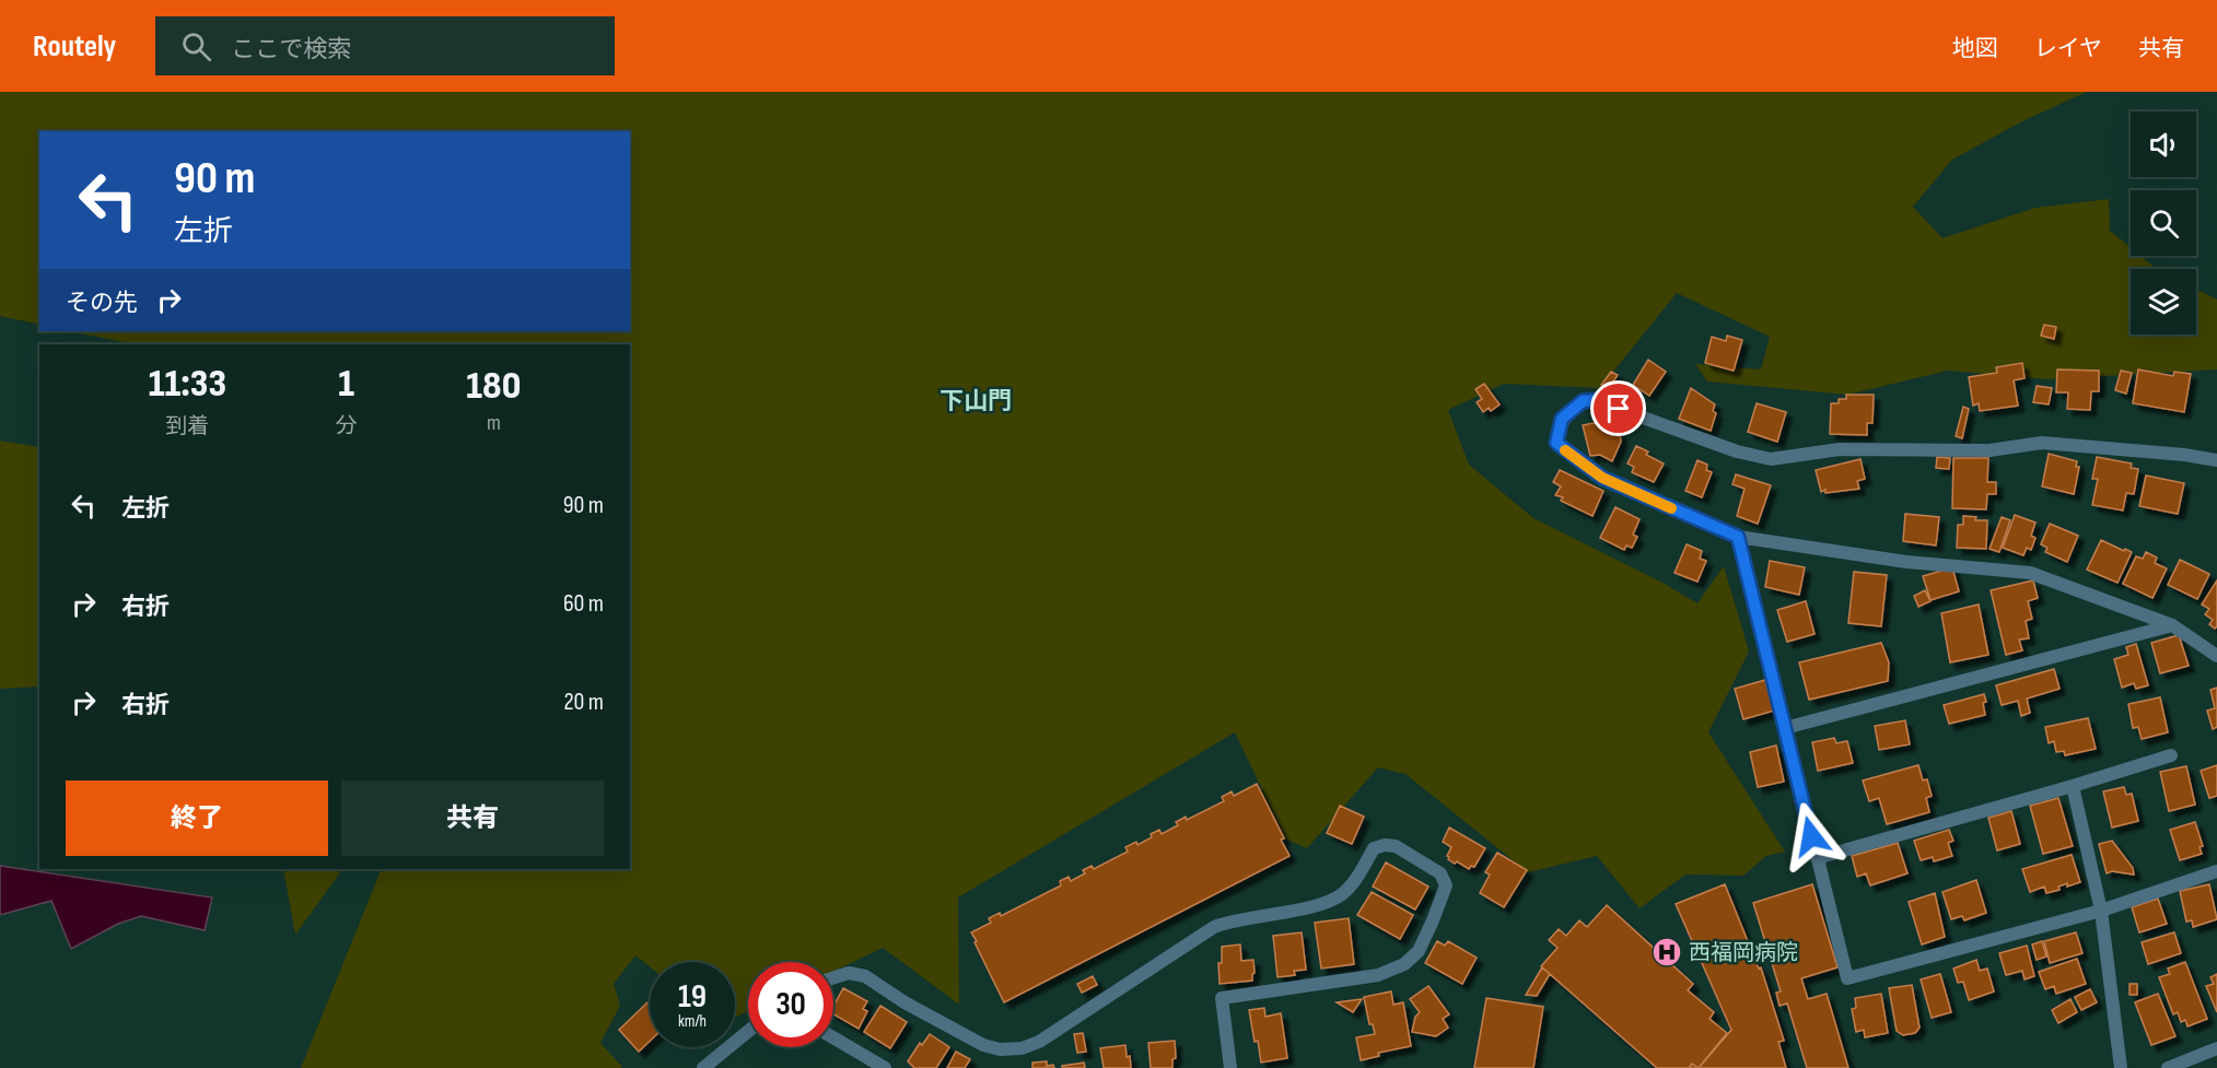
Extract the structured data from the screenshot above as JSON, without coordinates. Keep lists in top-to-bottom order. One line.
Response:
{"districts":["下山門"],"places":{"hospital":["西福岡病院"]},"page":{"header":"Routely","search":"ここで検索","nav":["地図","レイヤ","共有"],"turn":["90 m","左折"],"then":"その先","eta":["11:33","到着","1","分","180","m"],"list":[{"name":"左折","value":"90 m"},{"name":"右折","value":"60 m"},{"name":"右折","value":"20 m"}],"buttons":["終了","共有"],"speed":"19 km/h","limit":"30"}}
